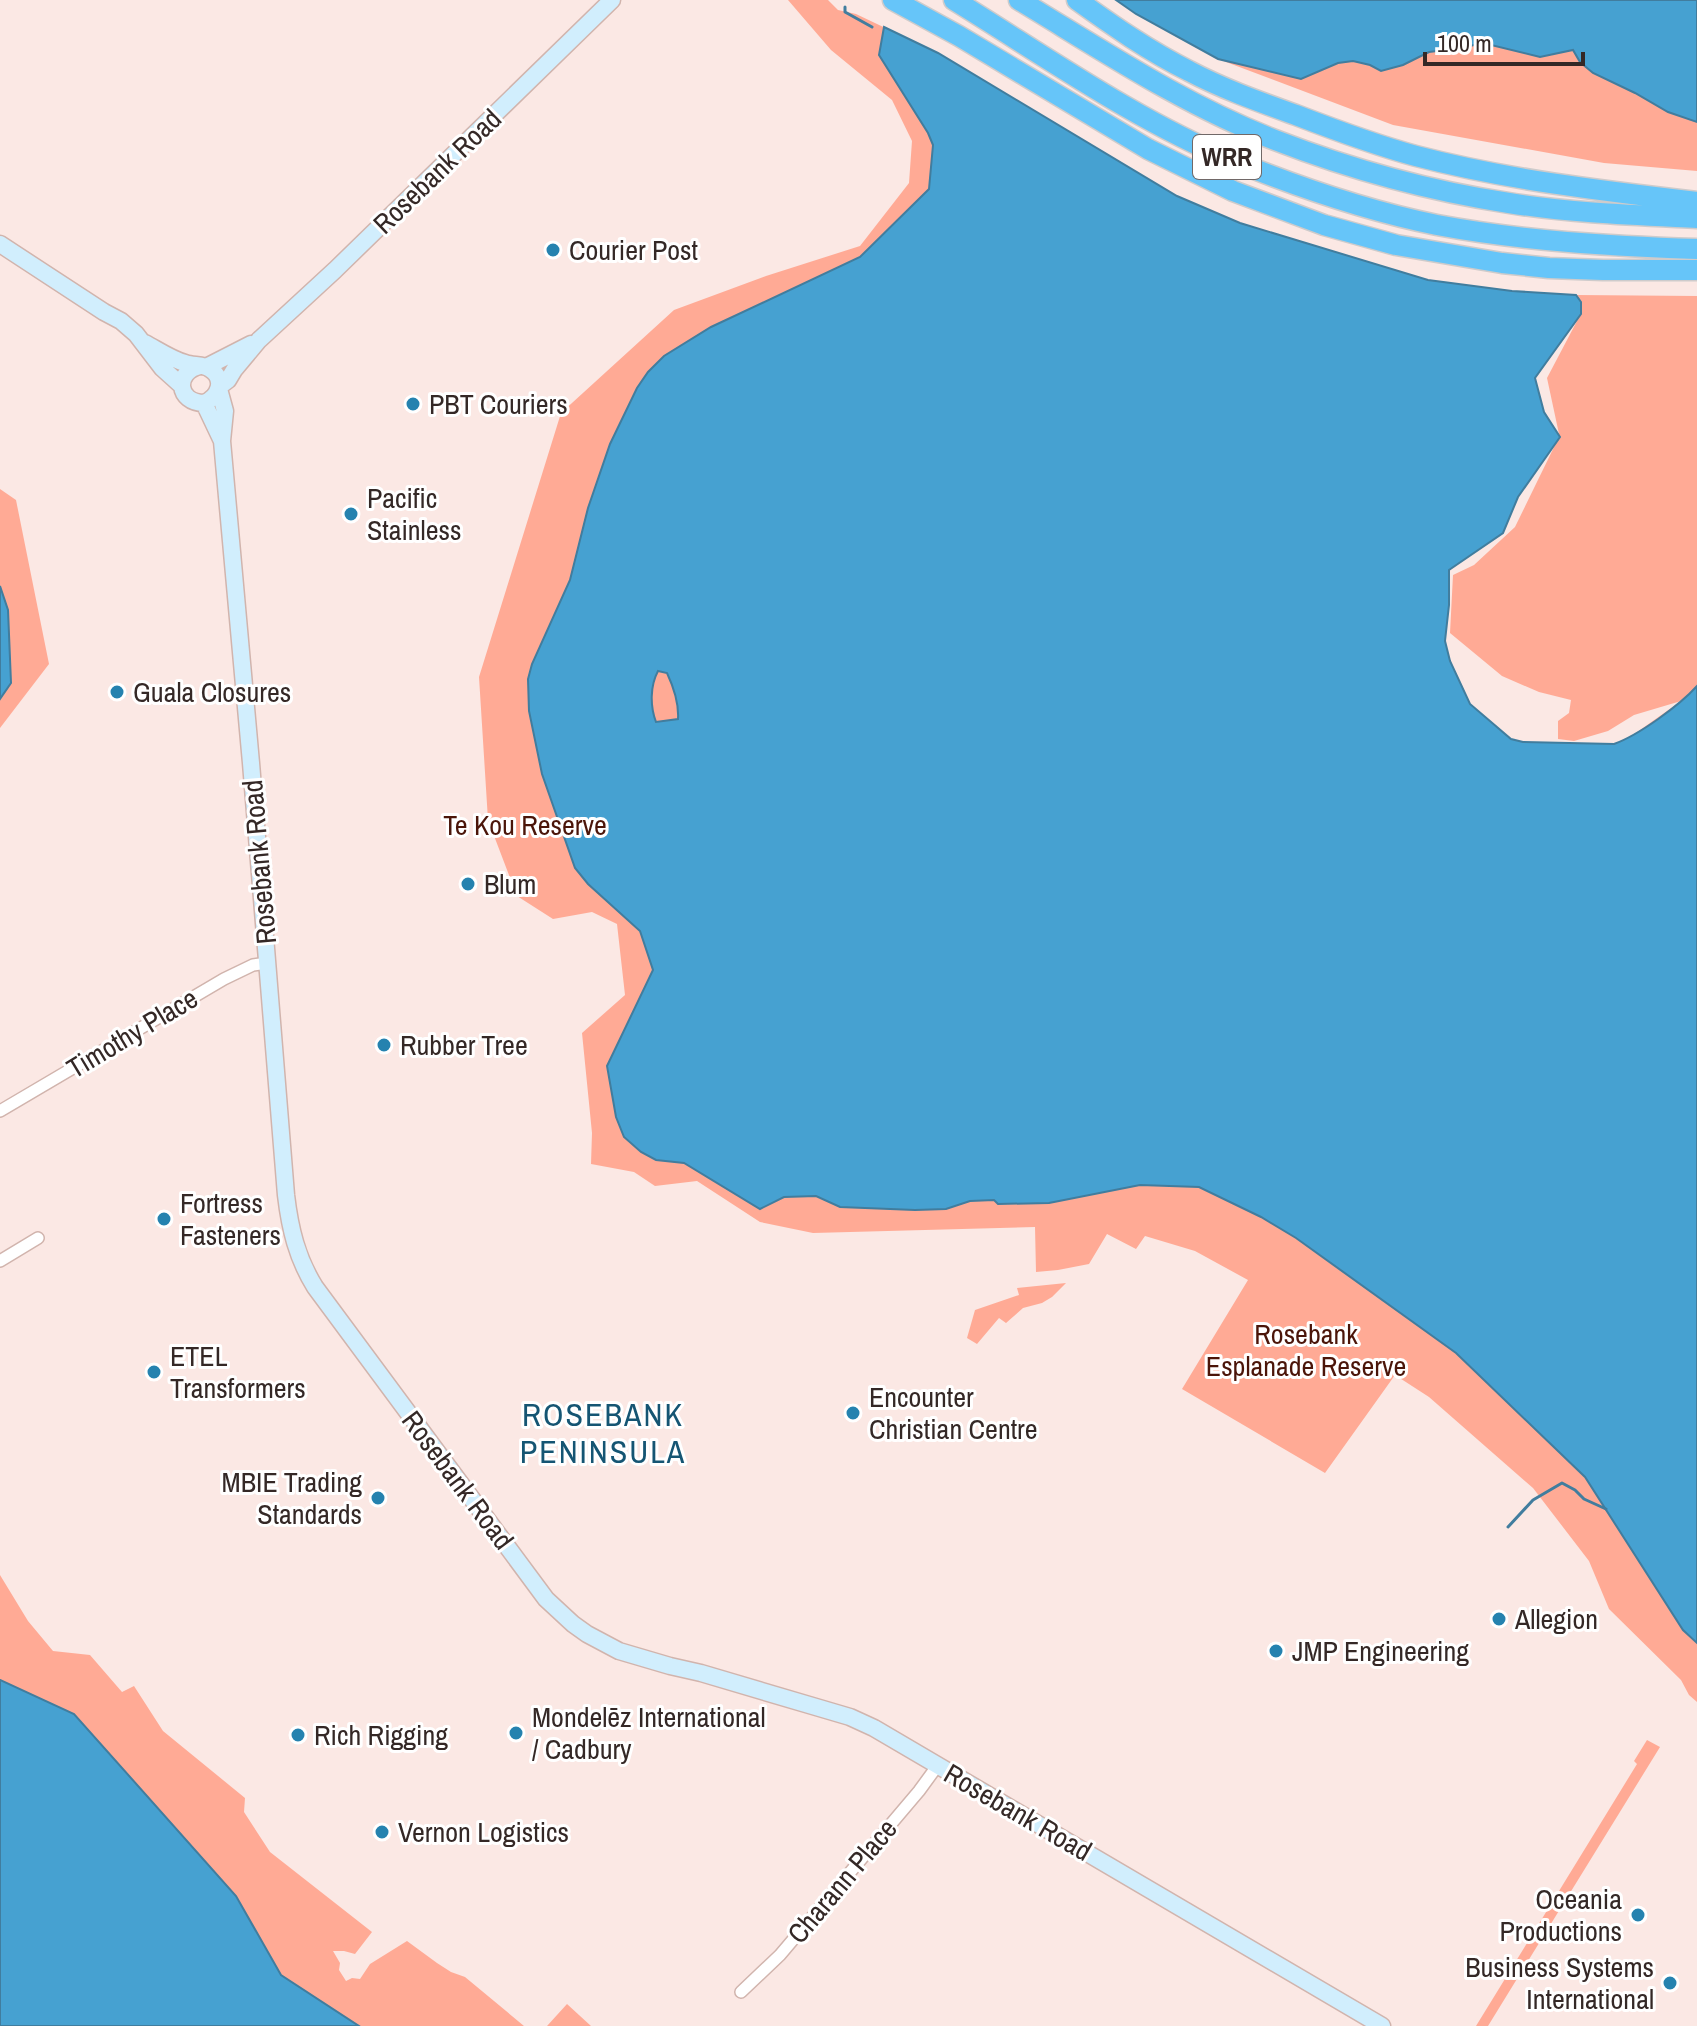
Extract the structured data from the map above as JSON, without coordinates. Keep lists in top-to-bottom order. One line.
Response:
{"streets":{"highway":["WRR"],"main road":["Rosebank Road"],"street":["Timothy Place","Charann Place"]},"crossings":[["Rosebank Road","Timothy Place"],["Rosebank Road","Charann Place"]],"districts":["ROSEBANK PENINSULA"],"parks":["Te Kou Reserve","Rosebank Esplanade Reserve"],"places":["Courier Post","PBT Couriers","Pacific Stainless","Guala Closures","Blum","Rubber Tree","Fortress Fasteners","ETEL Transformers","Encounter Christian Centre","MBIE Trading Standards","Allegion","JMP Engineering","Mondelēz International / Cadbury","Rich Rigging","Vernon Logistics","Oceania Productions","Business Systems International"],"scale_bar":"100 m"}
